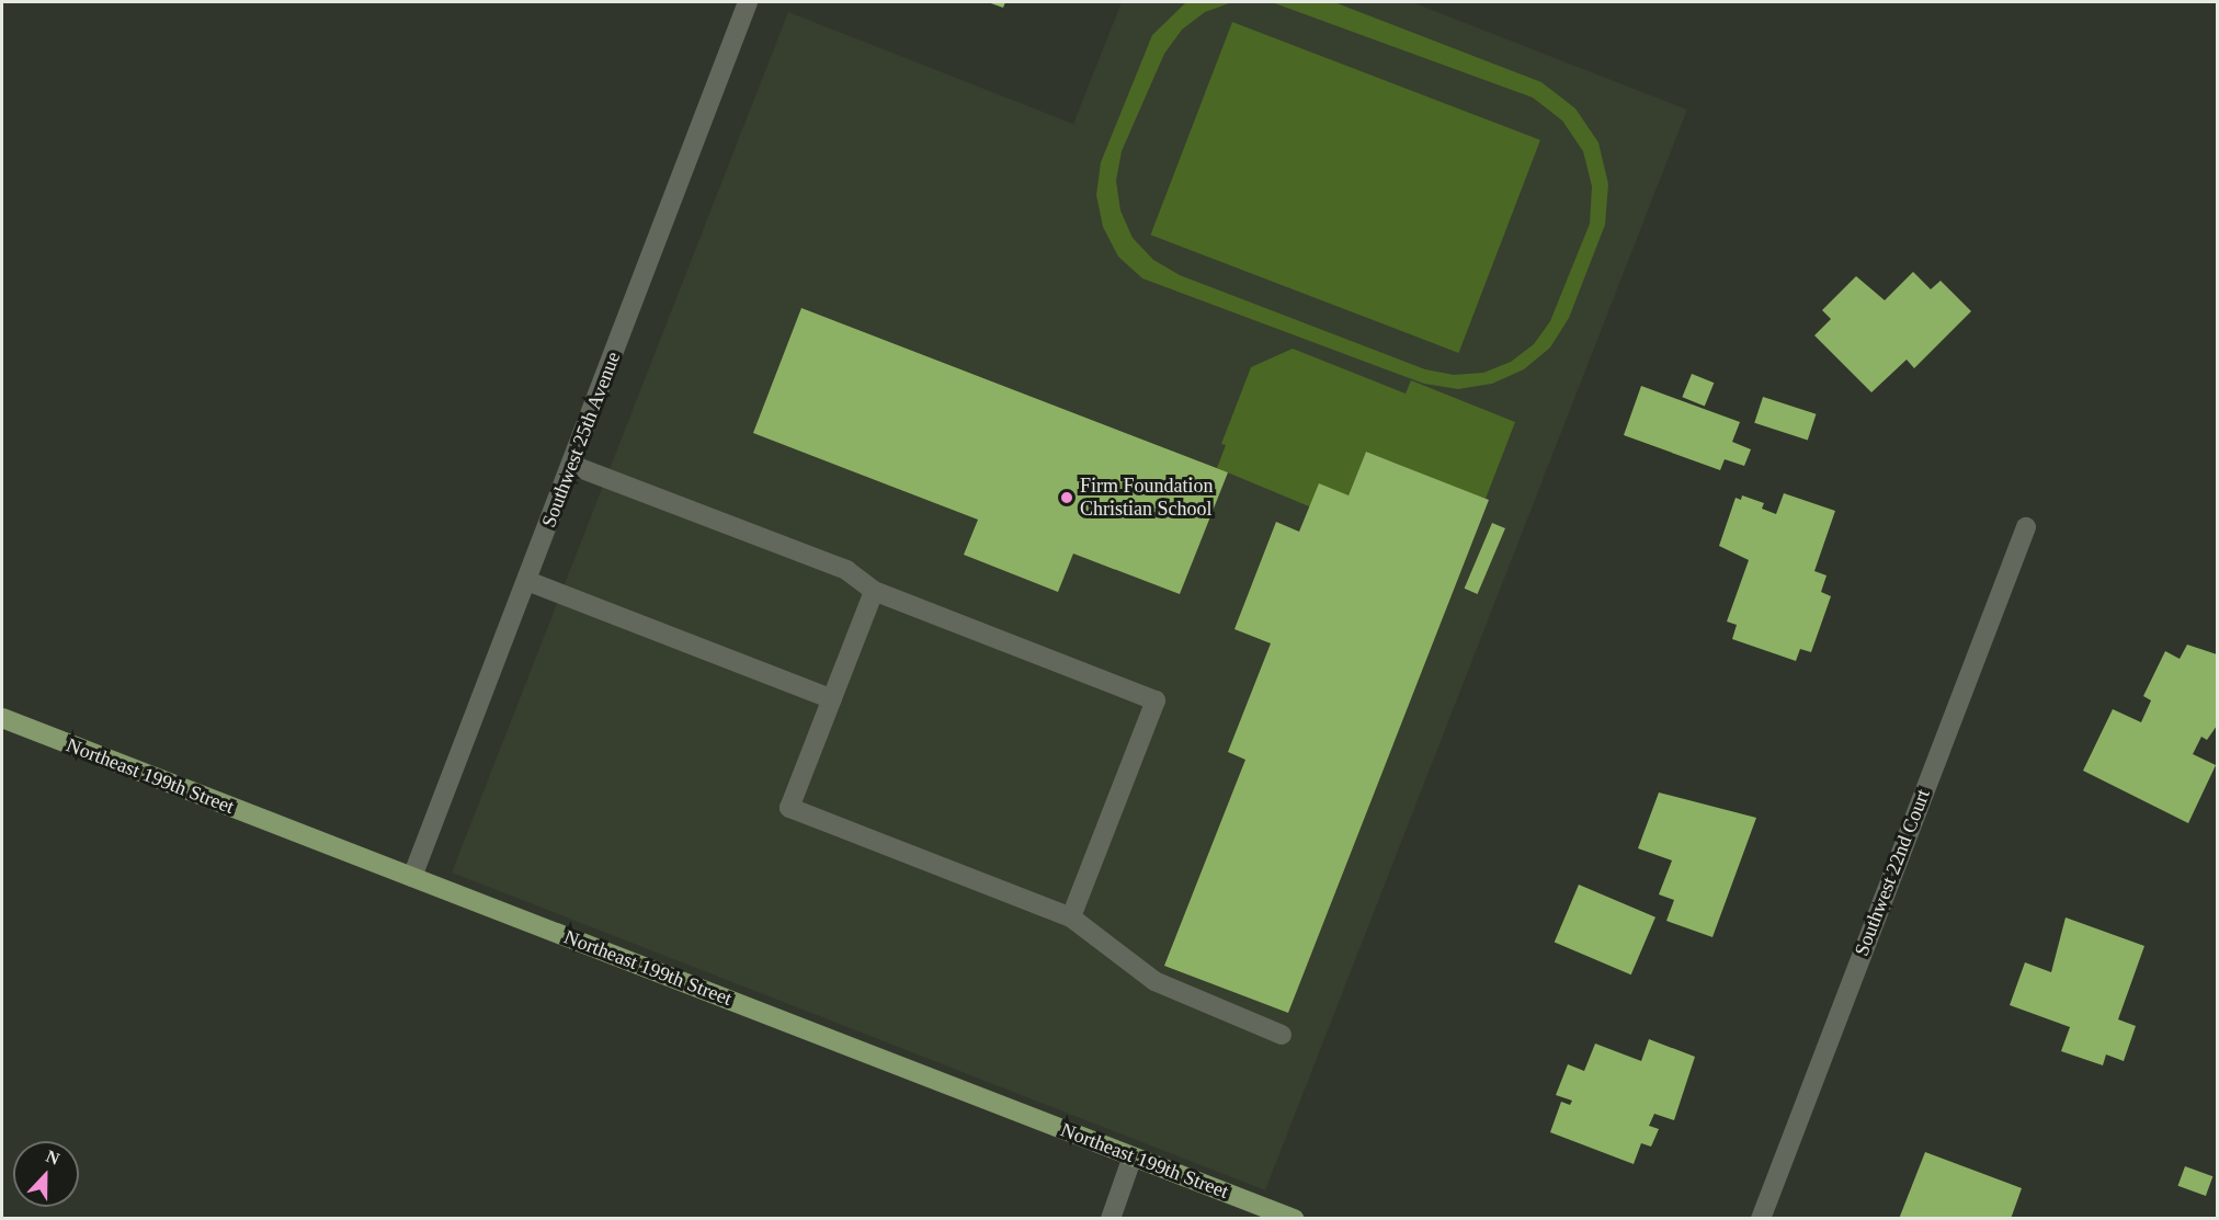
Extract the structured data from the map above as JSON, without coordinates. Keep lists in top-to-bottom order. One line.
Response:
{"streets":{"main road":["Northeast 199th Street"],"street":["Southwest 25th Avenue","Southwest 22nd Court"]},"crossings":[["Southwest 25th Avenue","Northeast 199th Street"]],"places":["Firm Foundation Christian School"],"north":"top"}
